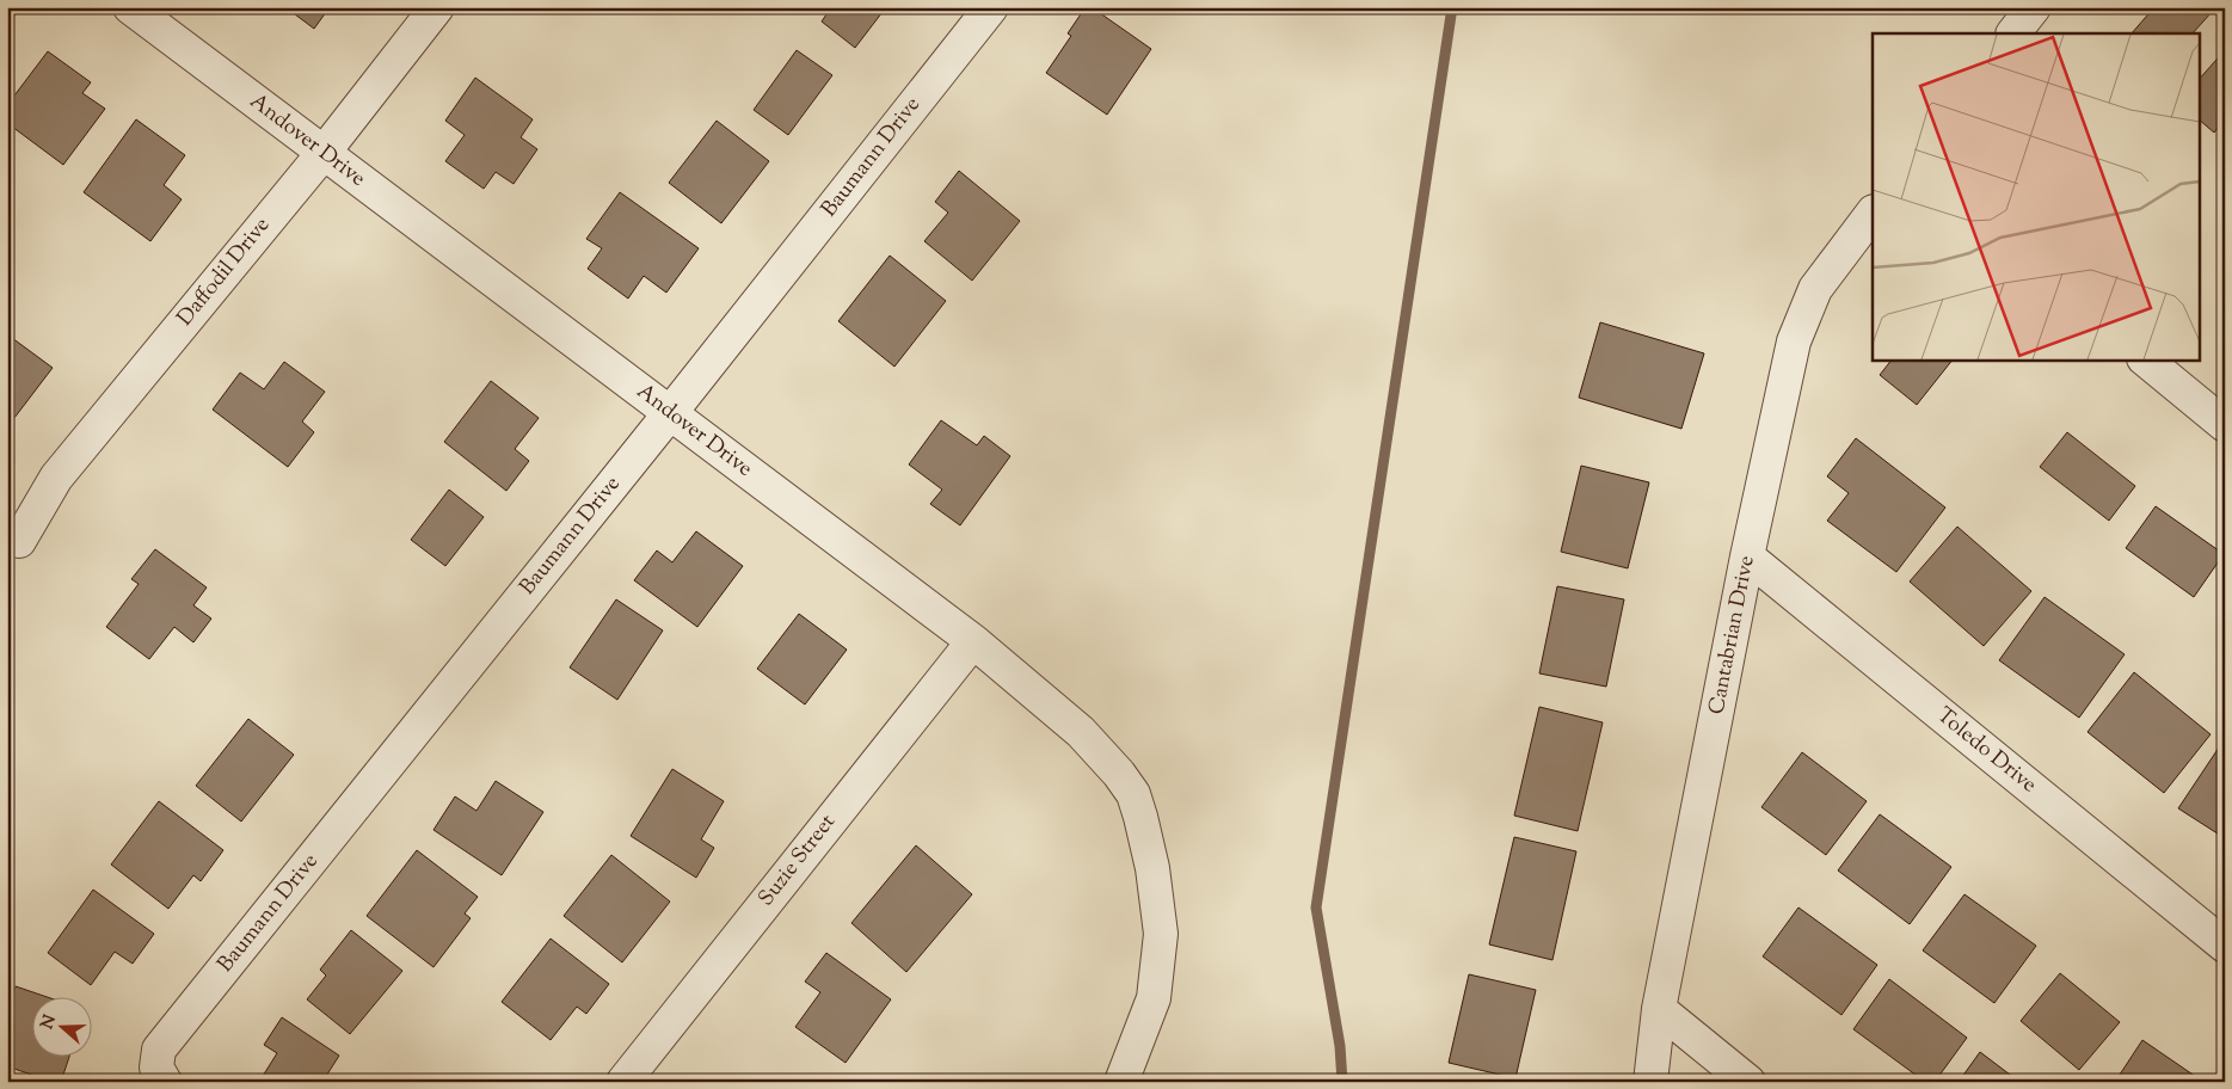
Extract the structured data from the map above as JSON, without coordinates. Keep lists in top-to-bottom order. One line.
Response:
{"streets":{"street":["Andover Drive","Baumann Drive","Daffodil Drive","Cantabrian Drive","Toledo Drive","Suzie Street"]},"crossings":[["Andover Drive","Baumann Drive"],["Andover Drive","Daffodil Drive"],["Andover Drive","Suzie Street"],["Cantabrian Drive","Toledo Drive"]],"north":"left"}
